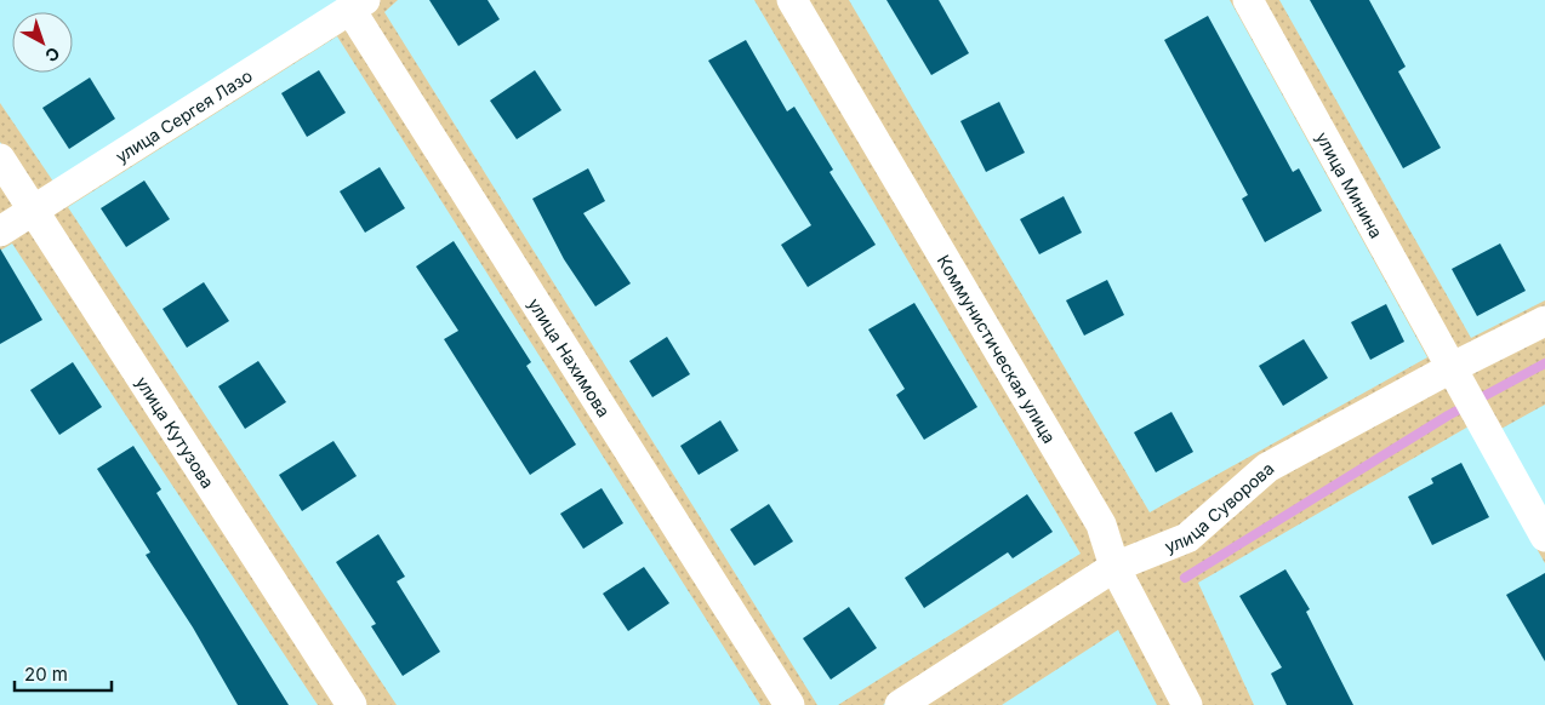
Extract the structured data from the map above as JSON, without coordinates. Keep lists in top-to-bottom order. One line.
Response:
{"streets":{"street":["улица Сергея Лазо","улица Минина","Коммунистическая улица","улица Нахимова","улица Кутузова","улица Суворова"]},"crossings":[["улица Сергея Лазо","улица Нахимова"],["улица Сергея Лазо","улица Кутузова"],["улица Минина","улица Суворова"],["Коммунистическая улица","улица Суворова"]],"scale_bar":"20 m","north":"bottom right"}
